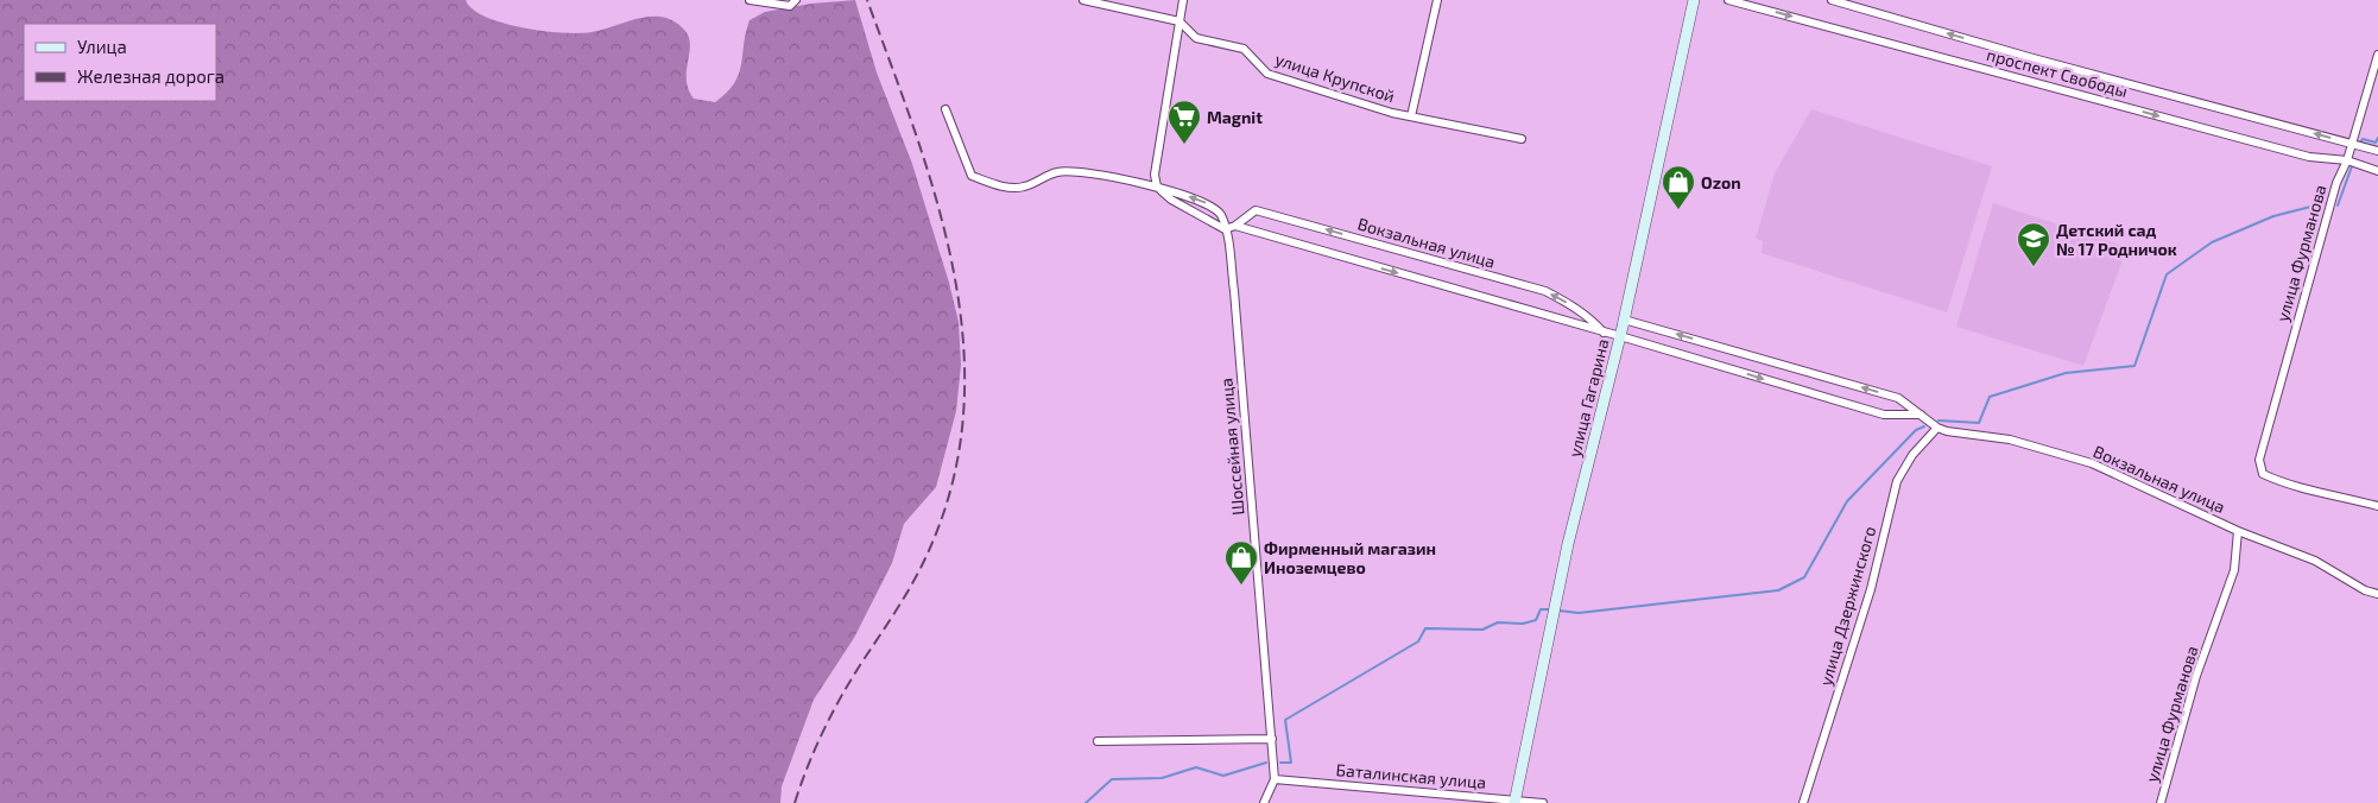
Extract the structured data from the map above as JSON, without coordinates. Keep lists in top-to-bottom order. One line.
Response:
{"streets":{"main road":["улица Гагарина"],"street":["проспект Свободы","улица Крупской","Вокзальная улица","улица Фурманова","Шоссейная улица","улица Дзержинского","Баталинская улица"]},"crossings":[["проспект Свободы","улица Фурманова"],["Вокзальная улица","улица Фурманова"],["Вокзальная улица","улица Гагарина"],["Вокзальная улица","Шоссейная улица"],["Вокзальная улица","улица Дзержинского"],["улица Гагарина","Баталинская улица"],["Шоссейная улица","Баталинская улица"]],"places":{"supermarket":["Magnit"],"shop":["Ozon","Фирменный магазин Иноземцево"],"school or university":["Детский сад № 17 Родничок"]},"legend":["Улица","Железная дорога"]}
